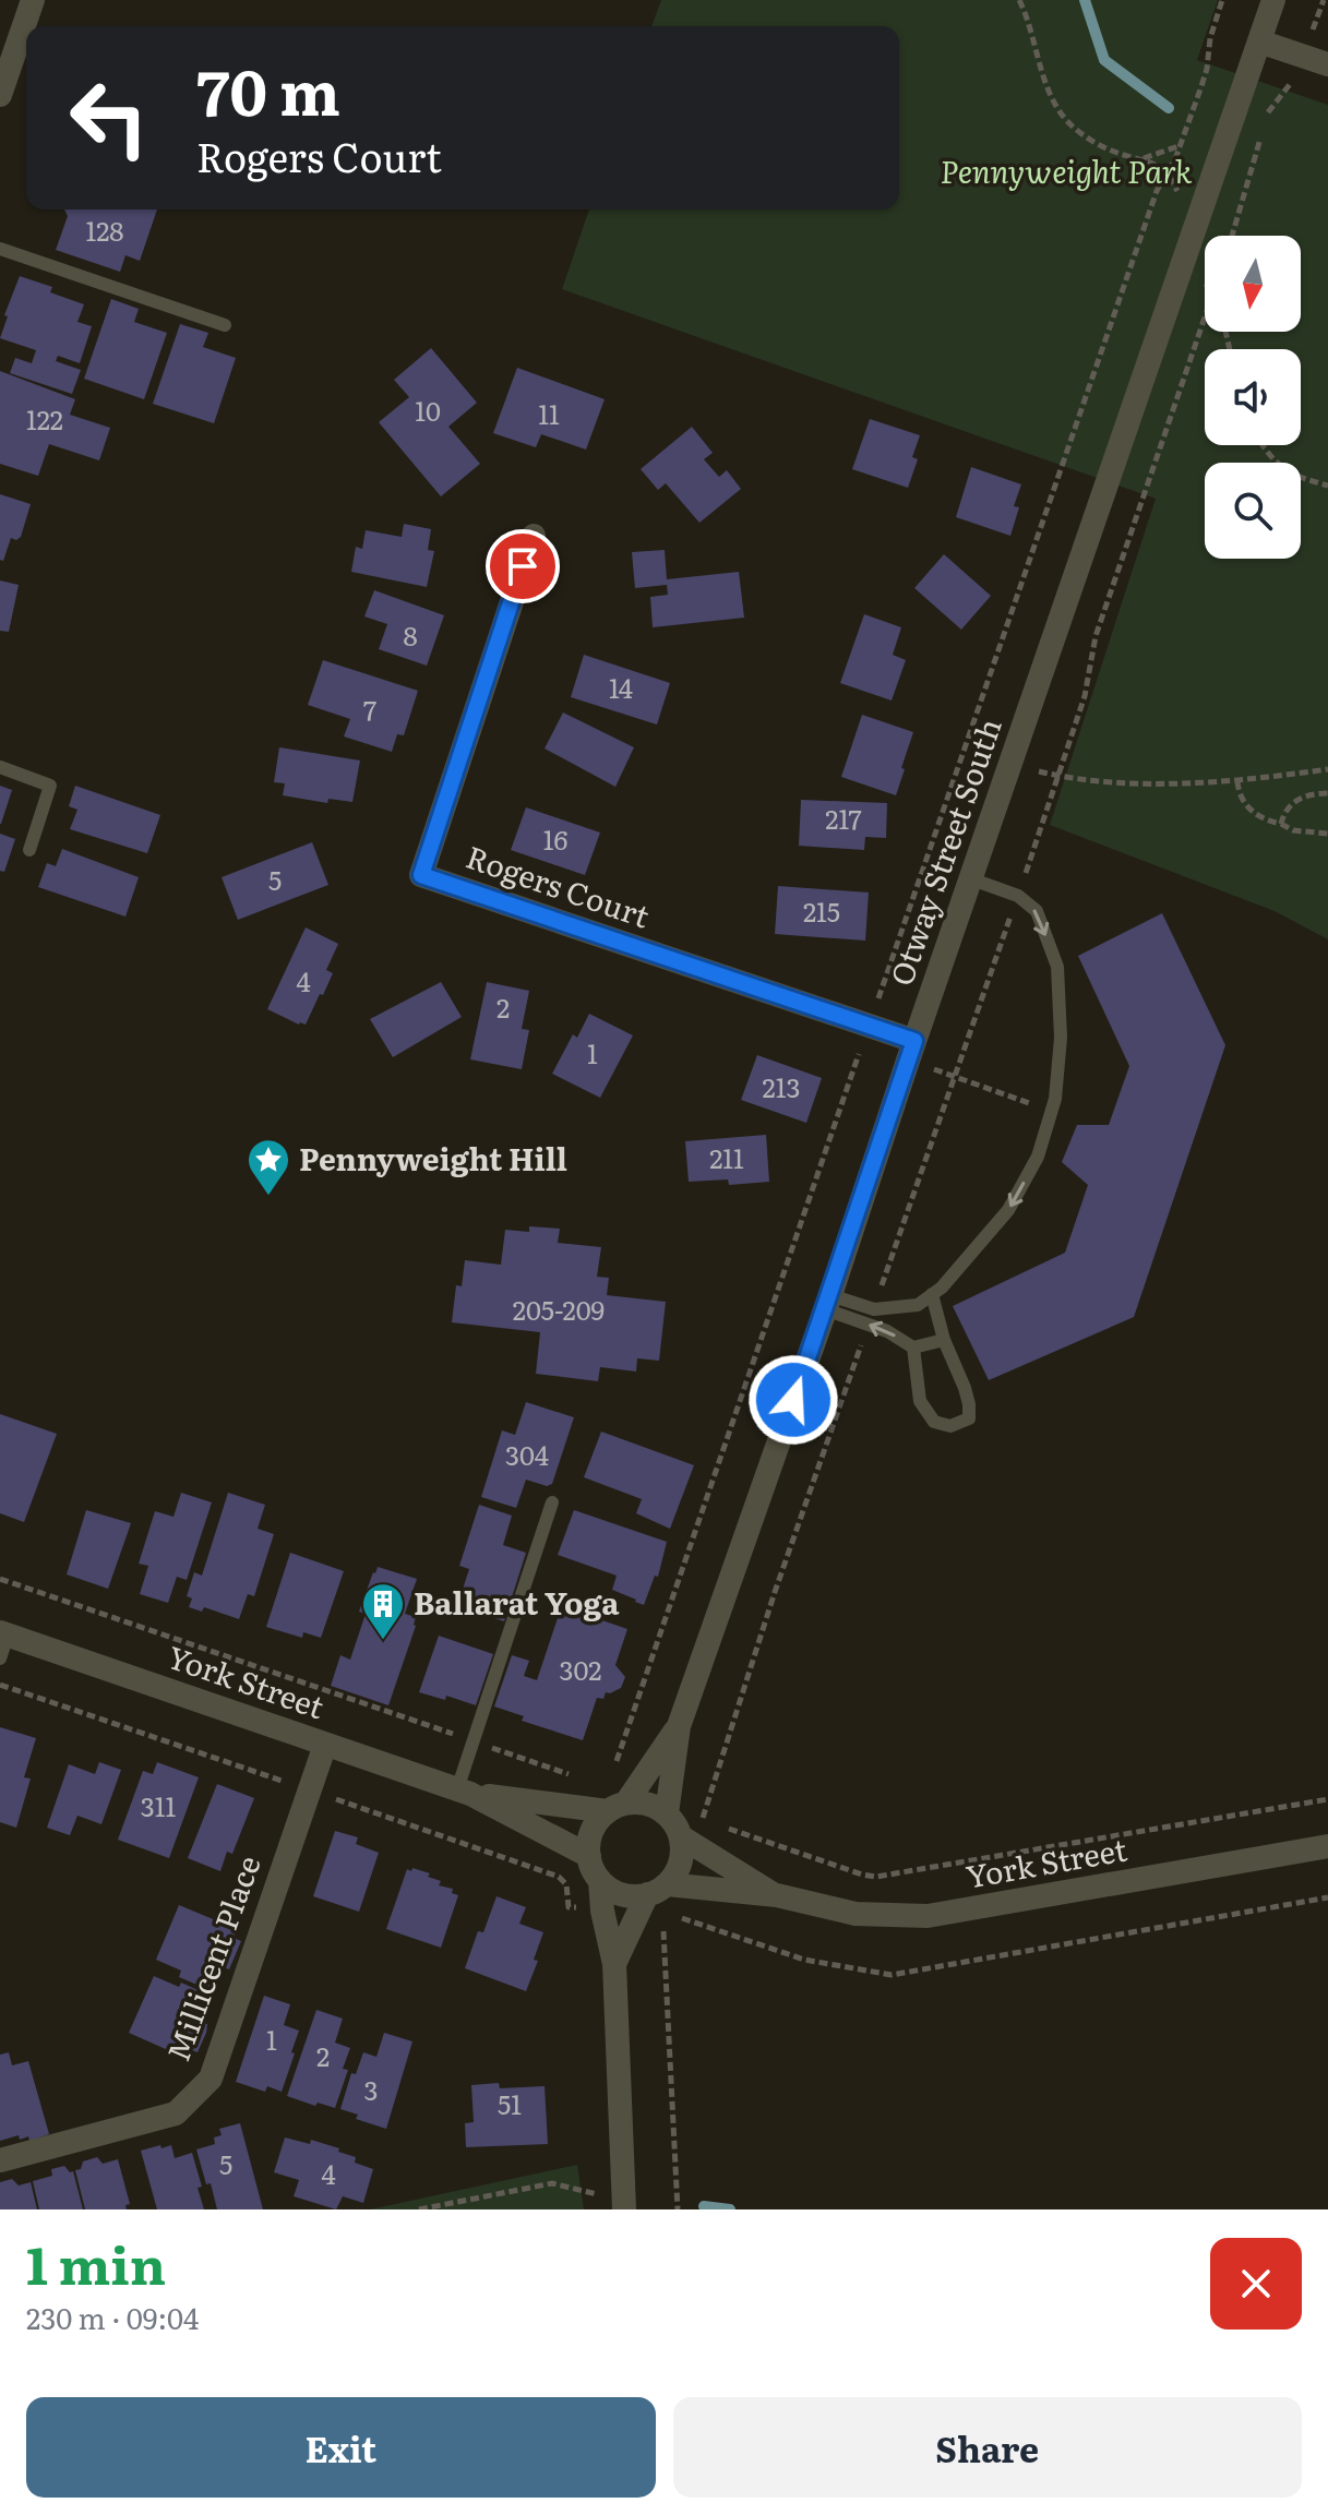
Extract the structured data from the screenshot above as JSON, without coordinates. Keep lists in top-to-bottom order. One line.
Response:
{"streets":{"street":["Otway Street South","Rogers Court","York Street","Millicent Place"]},"crossings":[["Otway Street South","Rogers Court"],["Otway Street South","York Street"],["York Street","Millicent Place"]],"parks":["Pennyweight Park"],"places":{"place":["Pennyweight Hill"],"building":["Ballarat Yoga"]},"house_numbers":["128","10","11","122","8","14","7","217","16","5","215","4","2","1","213","211","205-209","304","302","311","1","2","3","51","5","4"],"north":"bottom","page":{"turn":["70 m","Rogers Court"],"heading":["1 min","230 m · 09:04"],"buttons":["Exit","Share"]}}
